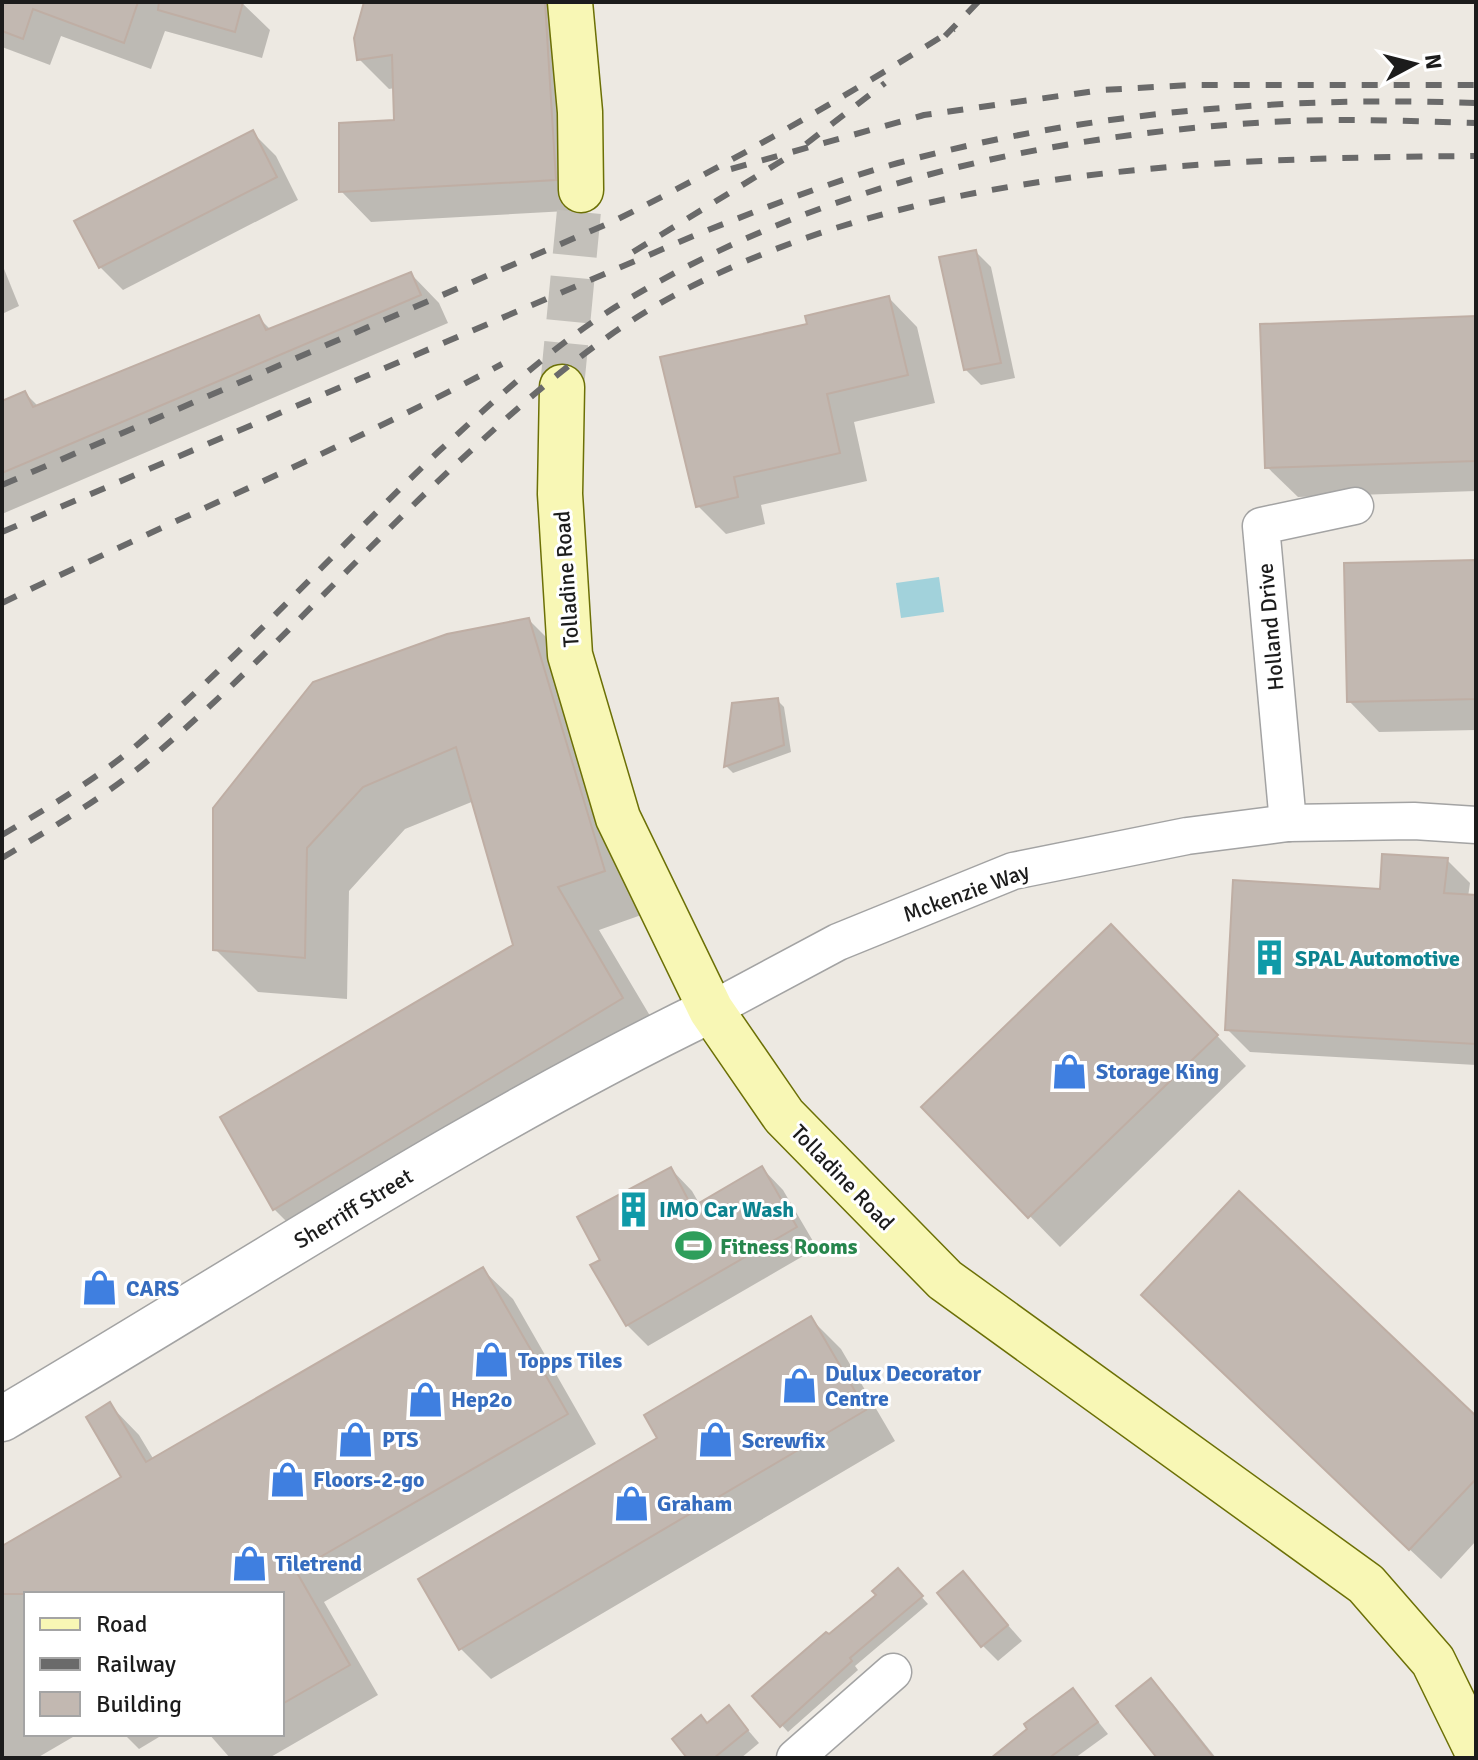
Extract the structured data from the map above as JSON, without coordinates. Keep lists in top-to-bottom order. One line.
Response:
{"streets":{"main road":["Tolladine Road"],"street":["Holland Drive","Mckenzie Way","Sherriff Street"]},"crossings":[["Tolladine Road","Mckenzie Way"],["Tolladine Road","Sherriff Street"],["Holland Drive","Mckenzie Way"],["Mckenzie Way","Sherriff Street"]],"places":{"building":["SPAL Automotive","IMO Car Wash"],"shop":["Storage King","CARS","Topps Tiles","Dulux Decorator Centre","Hep2o","PTS","Screwfix","Floors-2-go","Graham","Tiletrend"],"sports":["Fitness Rooms"]},"legend":["Road","Railway","Building"],"north":"right"}
